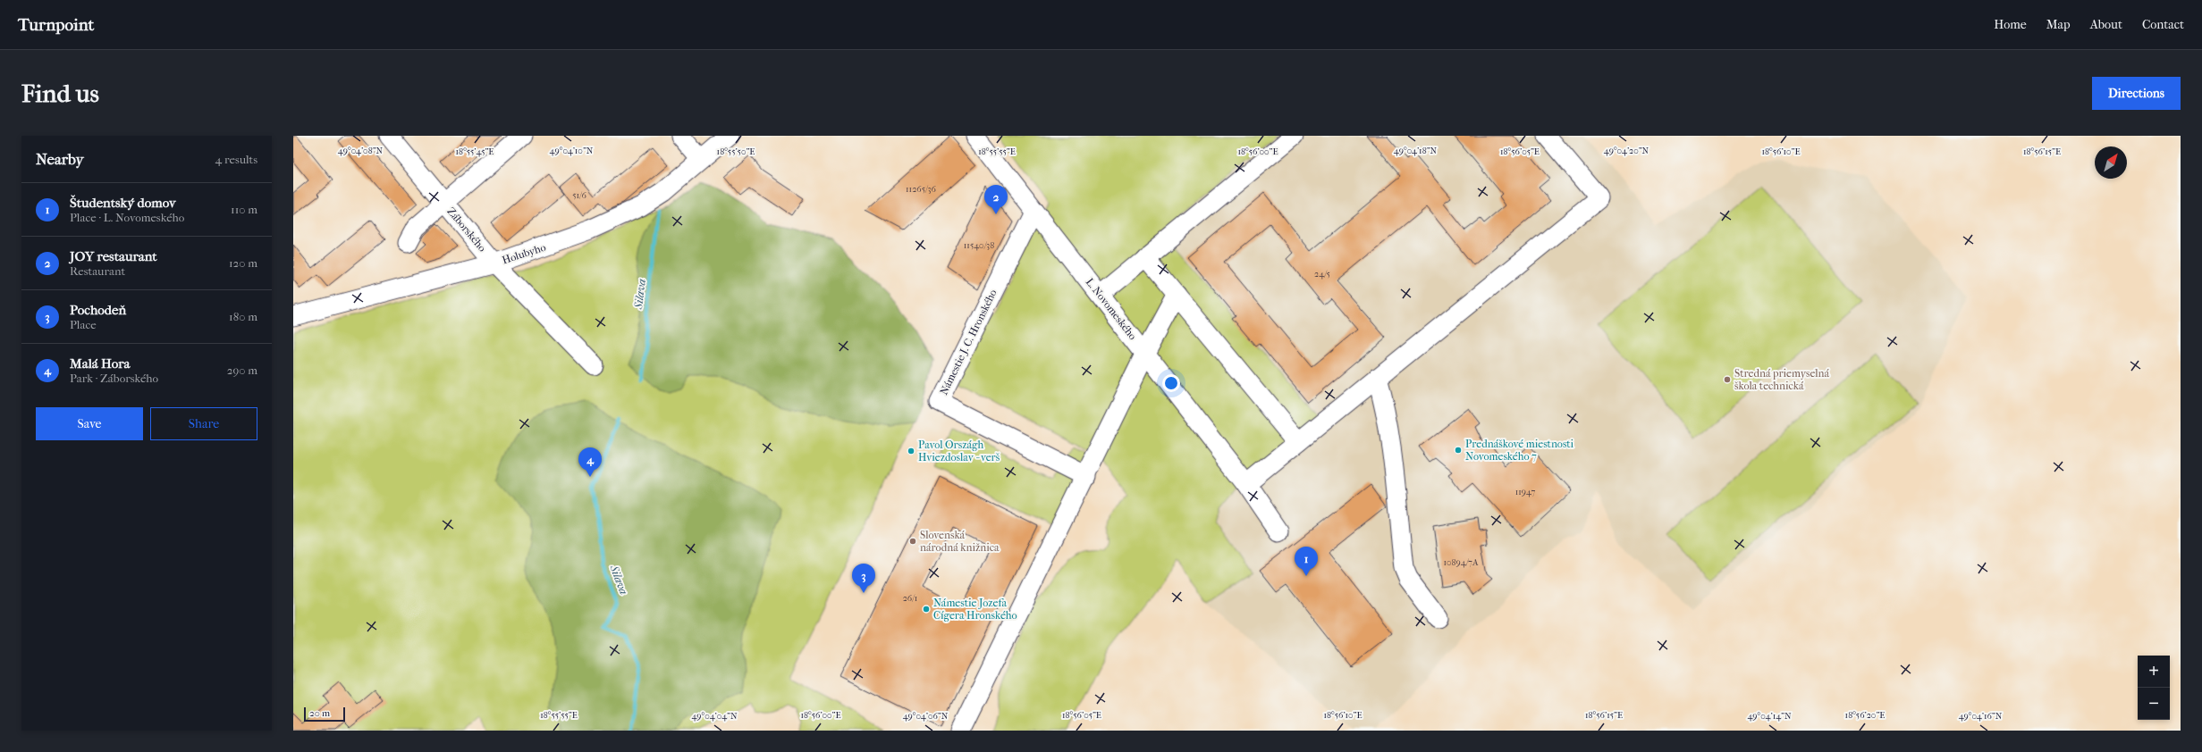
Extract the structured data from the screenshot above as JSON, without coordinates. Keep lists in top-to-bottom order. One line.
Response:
{"streets":{"street":["Záborského","Holubyho","L. Novomeského","Námestie J. C. Hronského"]},"crossings":[["Záborského","Holubyho"],["L. Novomeského","Námestie J. C. Hronského"]],"water":["Silava"],"places":["Stredná priemyselná škola technická","Prednáškové miestnosti Novomeského 7","Pavol Országh Hviezdoslav - verš","Slovenská národná knižnica","Námestie Jozefa Cígera Hronského"],"house_numbers":["11265/36","51/6","11540/38","24/5","11947","10894/7A","26/1"],"scale_bar":"20 m","north":"top right","page":{"header":"Turnpoint","nav":["Home","Map","About","Contact"],"buttons":["Directions",["Save","Share"]],"title":"Find us","heading":["Nearby","4 results"],"list":[{"mark":"1","name":"Študentský domov","note":"Place · L. Novomeského","value":"110 m"},{"mark":"2","name":"JOY restaurant","note":"Restaurant","value":"120 m"},{"mark":"3","name":"Pochodeň","note":"Place","value":"180 m"},{"mark":"4","name":"Malá Hora","note":"Park · Záborského","value":"290 m"}],"pins":["2","4","1","3"],"map_buttons":["+","−"],"scale":"20 m"},"coordinates":["49°04'18\"N","49°04'08\"N","49°04'10\"N","49°04'20\"N","18°55'45\"E","18°55'50\"E","18°55'55\"E","18°56'00\"E","18°56'05\"E","18°56'10\"E","18°56'15\"E","18°56'20\"E","49°04'04\"N","49°04'06\"N","49°04'14\"N","49°04'16\"N"]}
